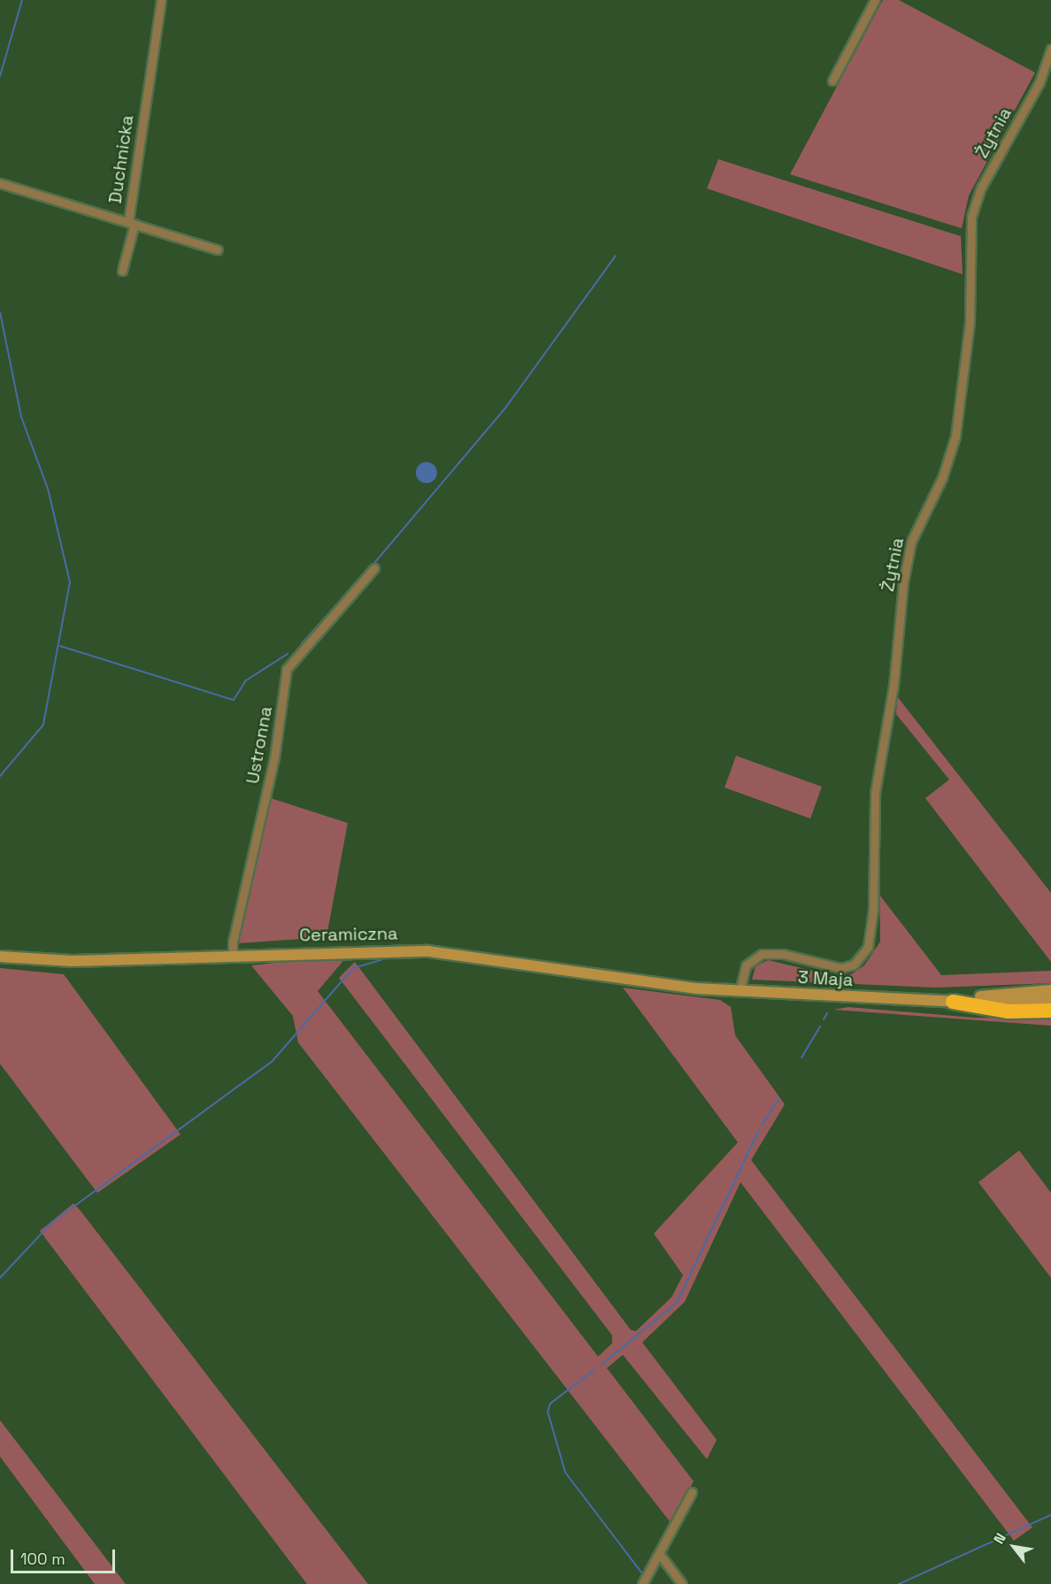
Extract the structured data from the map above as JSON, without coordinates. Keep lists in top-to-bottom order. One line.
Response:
{"streets":{"main road":["Ceramiczna","3 Maja"],"street":["Żytnia","Duchnicka","Ustronna"]},"crossings":[["Żytnia","3 Maja"],["Ustronna","Ceramiczna"],["Ceramiczna","3 Maja"]],"scale_bar":"100 m","north":"top left"}
